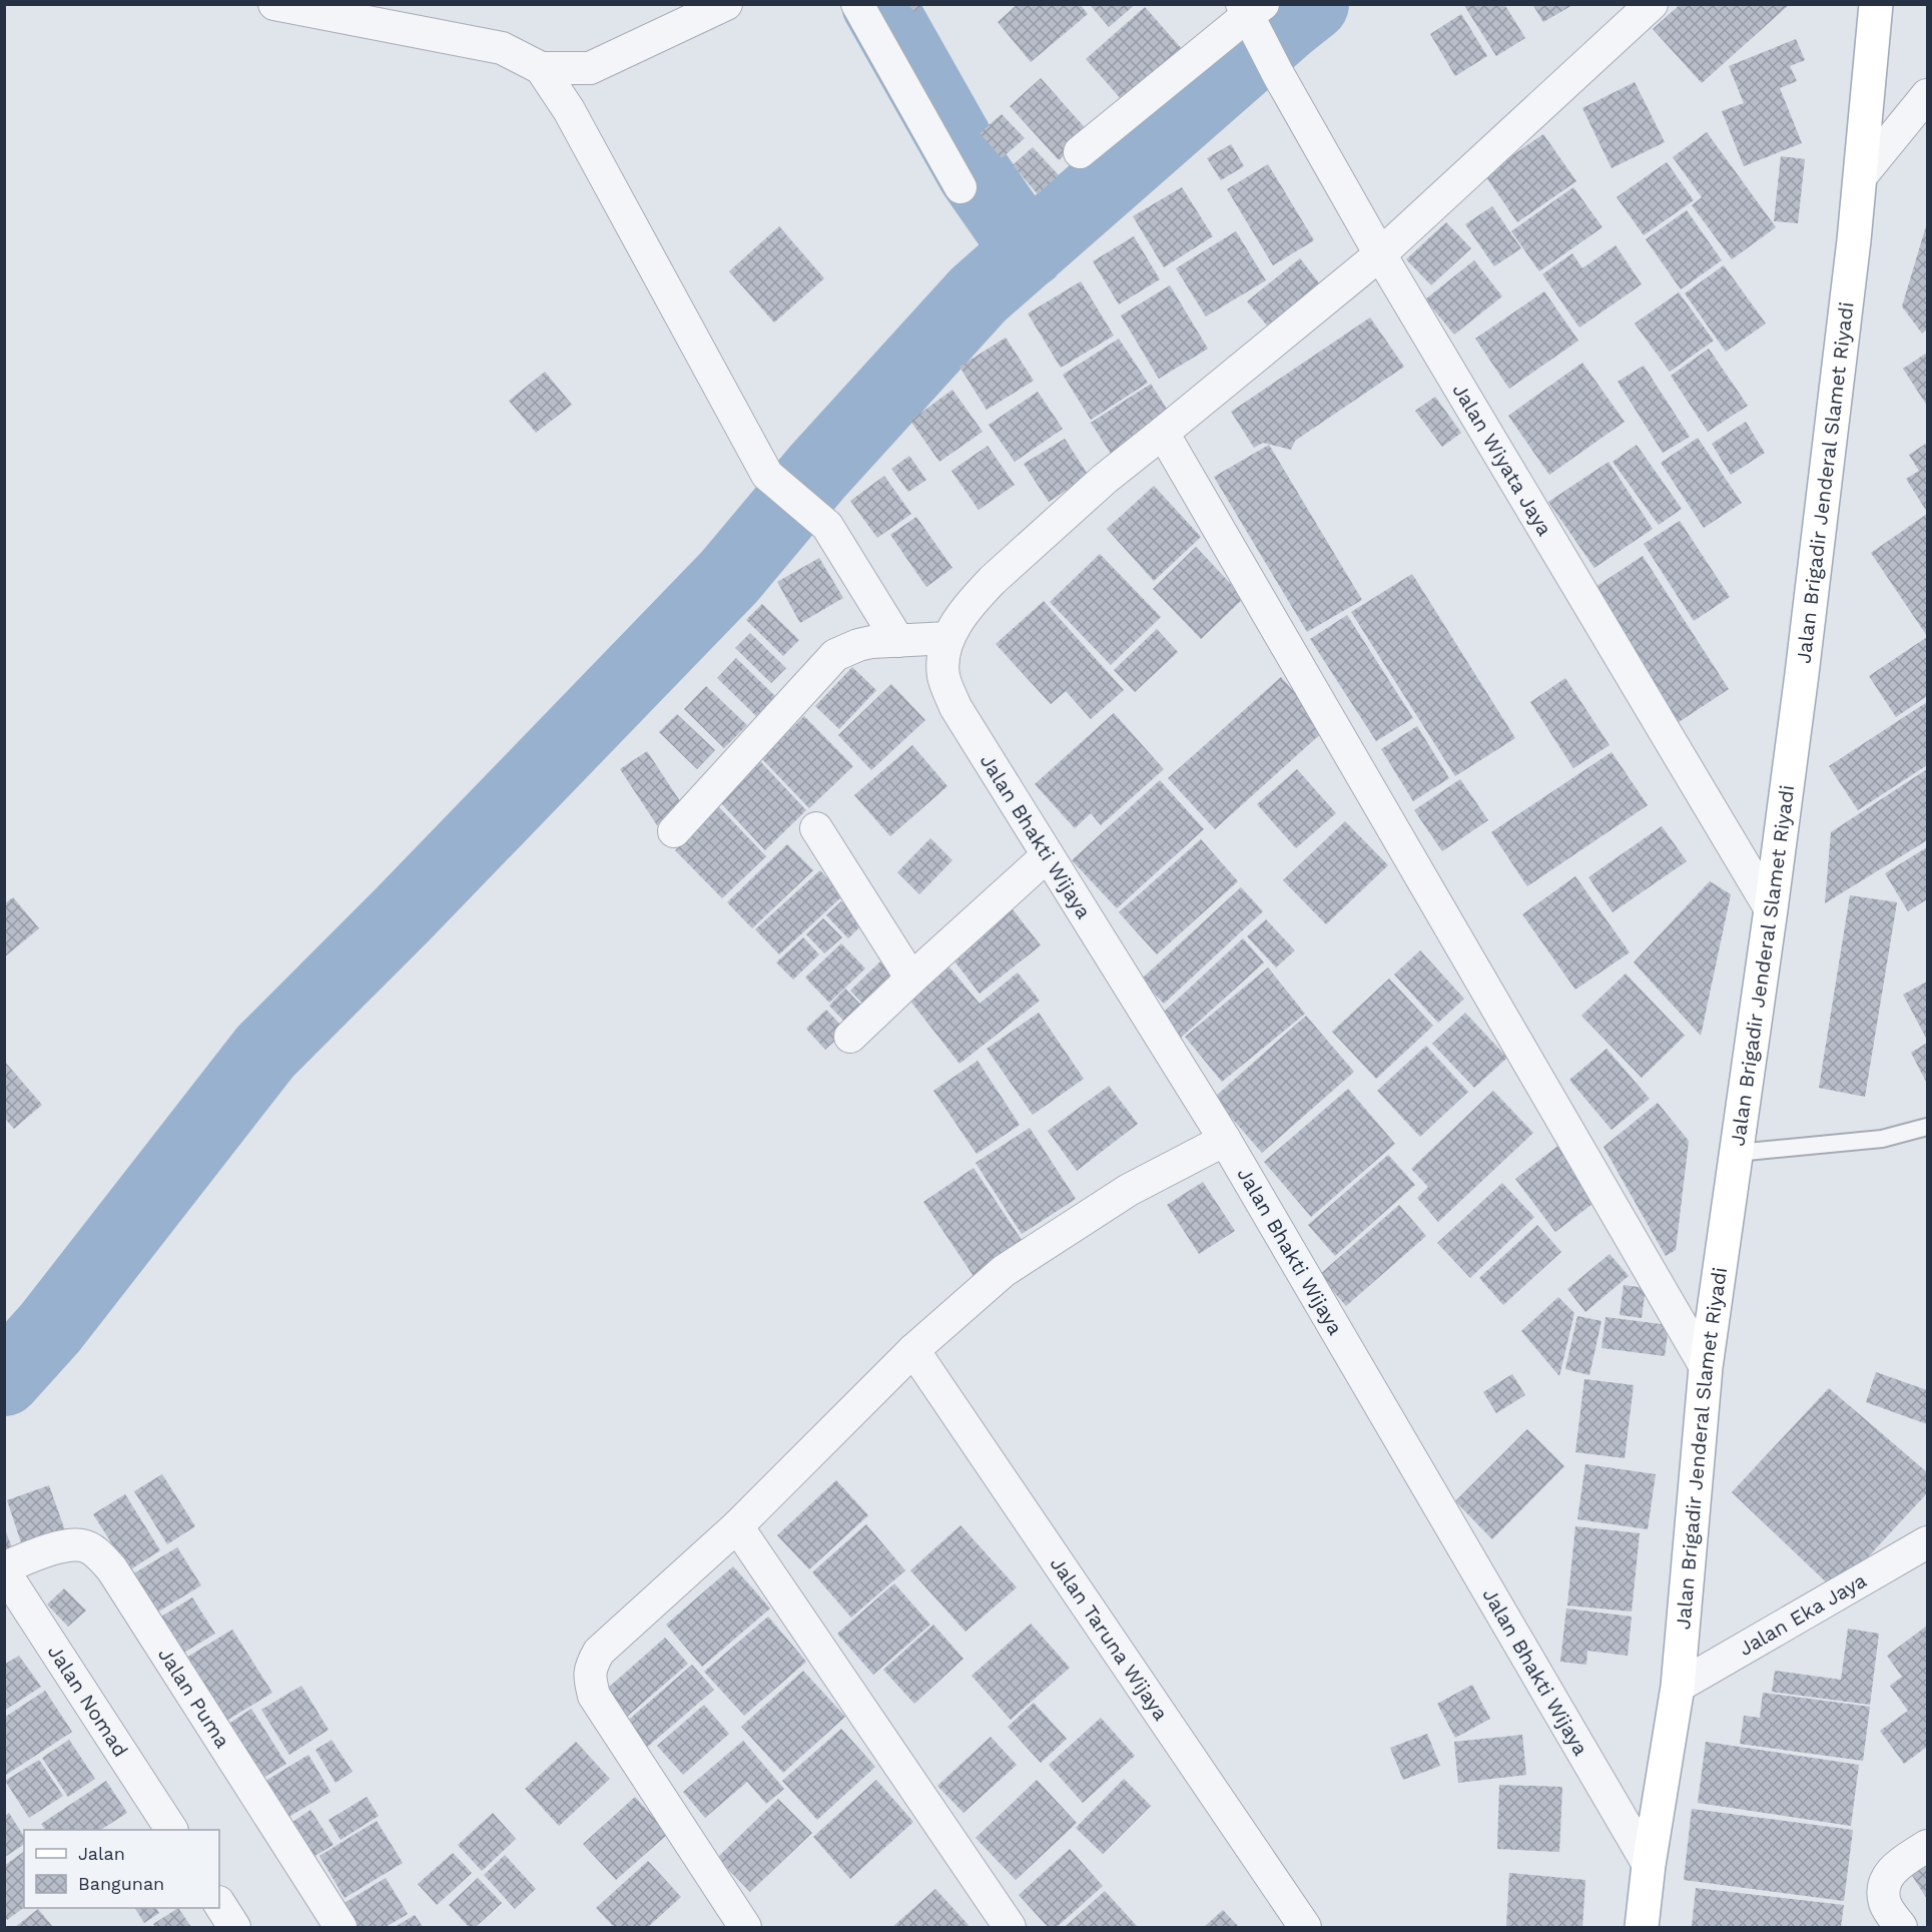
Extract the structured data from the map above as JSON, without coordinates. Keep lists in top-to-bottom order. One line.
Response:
{"streets":{"main road":["Jalan Brigadir Jenderal Slamet Riyadi"],"street":["Jalan Wiyata Jaya","Jalan Bhakti Wijaya","Jalan Eka Jaya","Jalan Taruna Wijaya","Jalan Puma","Jalan Nomad"]},"crossings":[["Jalan Wiyata Jaya","Jalan Brigadir Jenderal Slamet Riyadi"],["Jalan Brigadir Jenderal Slamet Riyadi","Jalan Bhakti Wijaya"],["Jalan Brigadir Jenderal Slamet Riyadi","Jalan Eka Jaya"],["Jalan Puma","Jalan Nomad"]],"legend":["Jalan","Bangunan"]}
